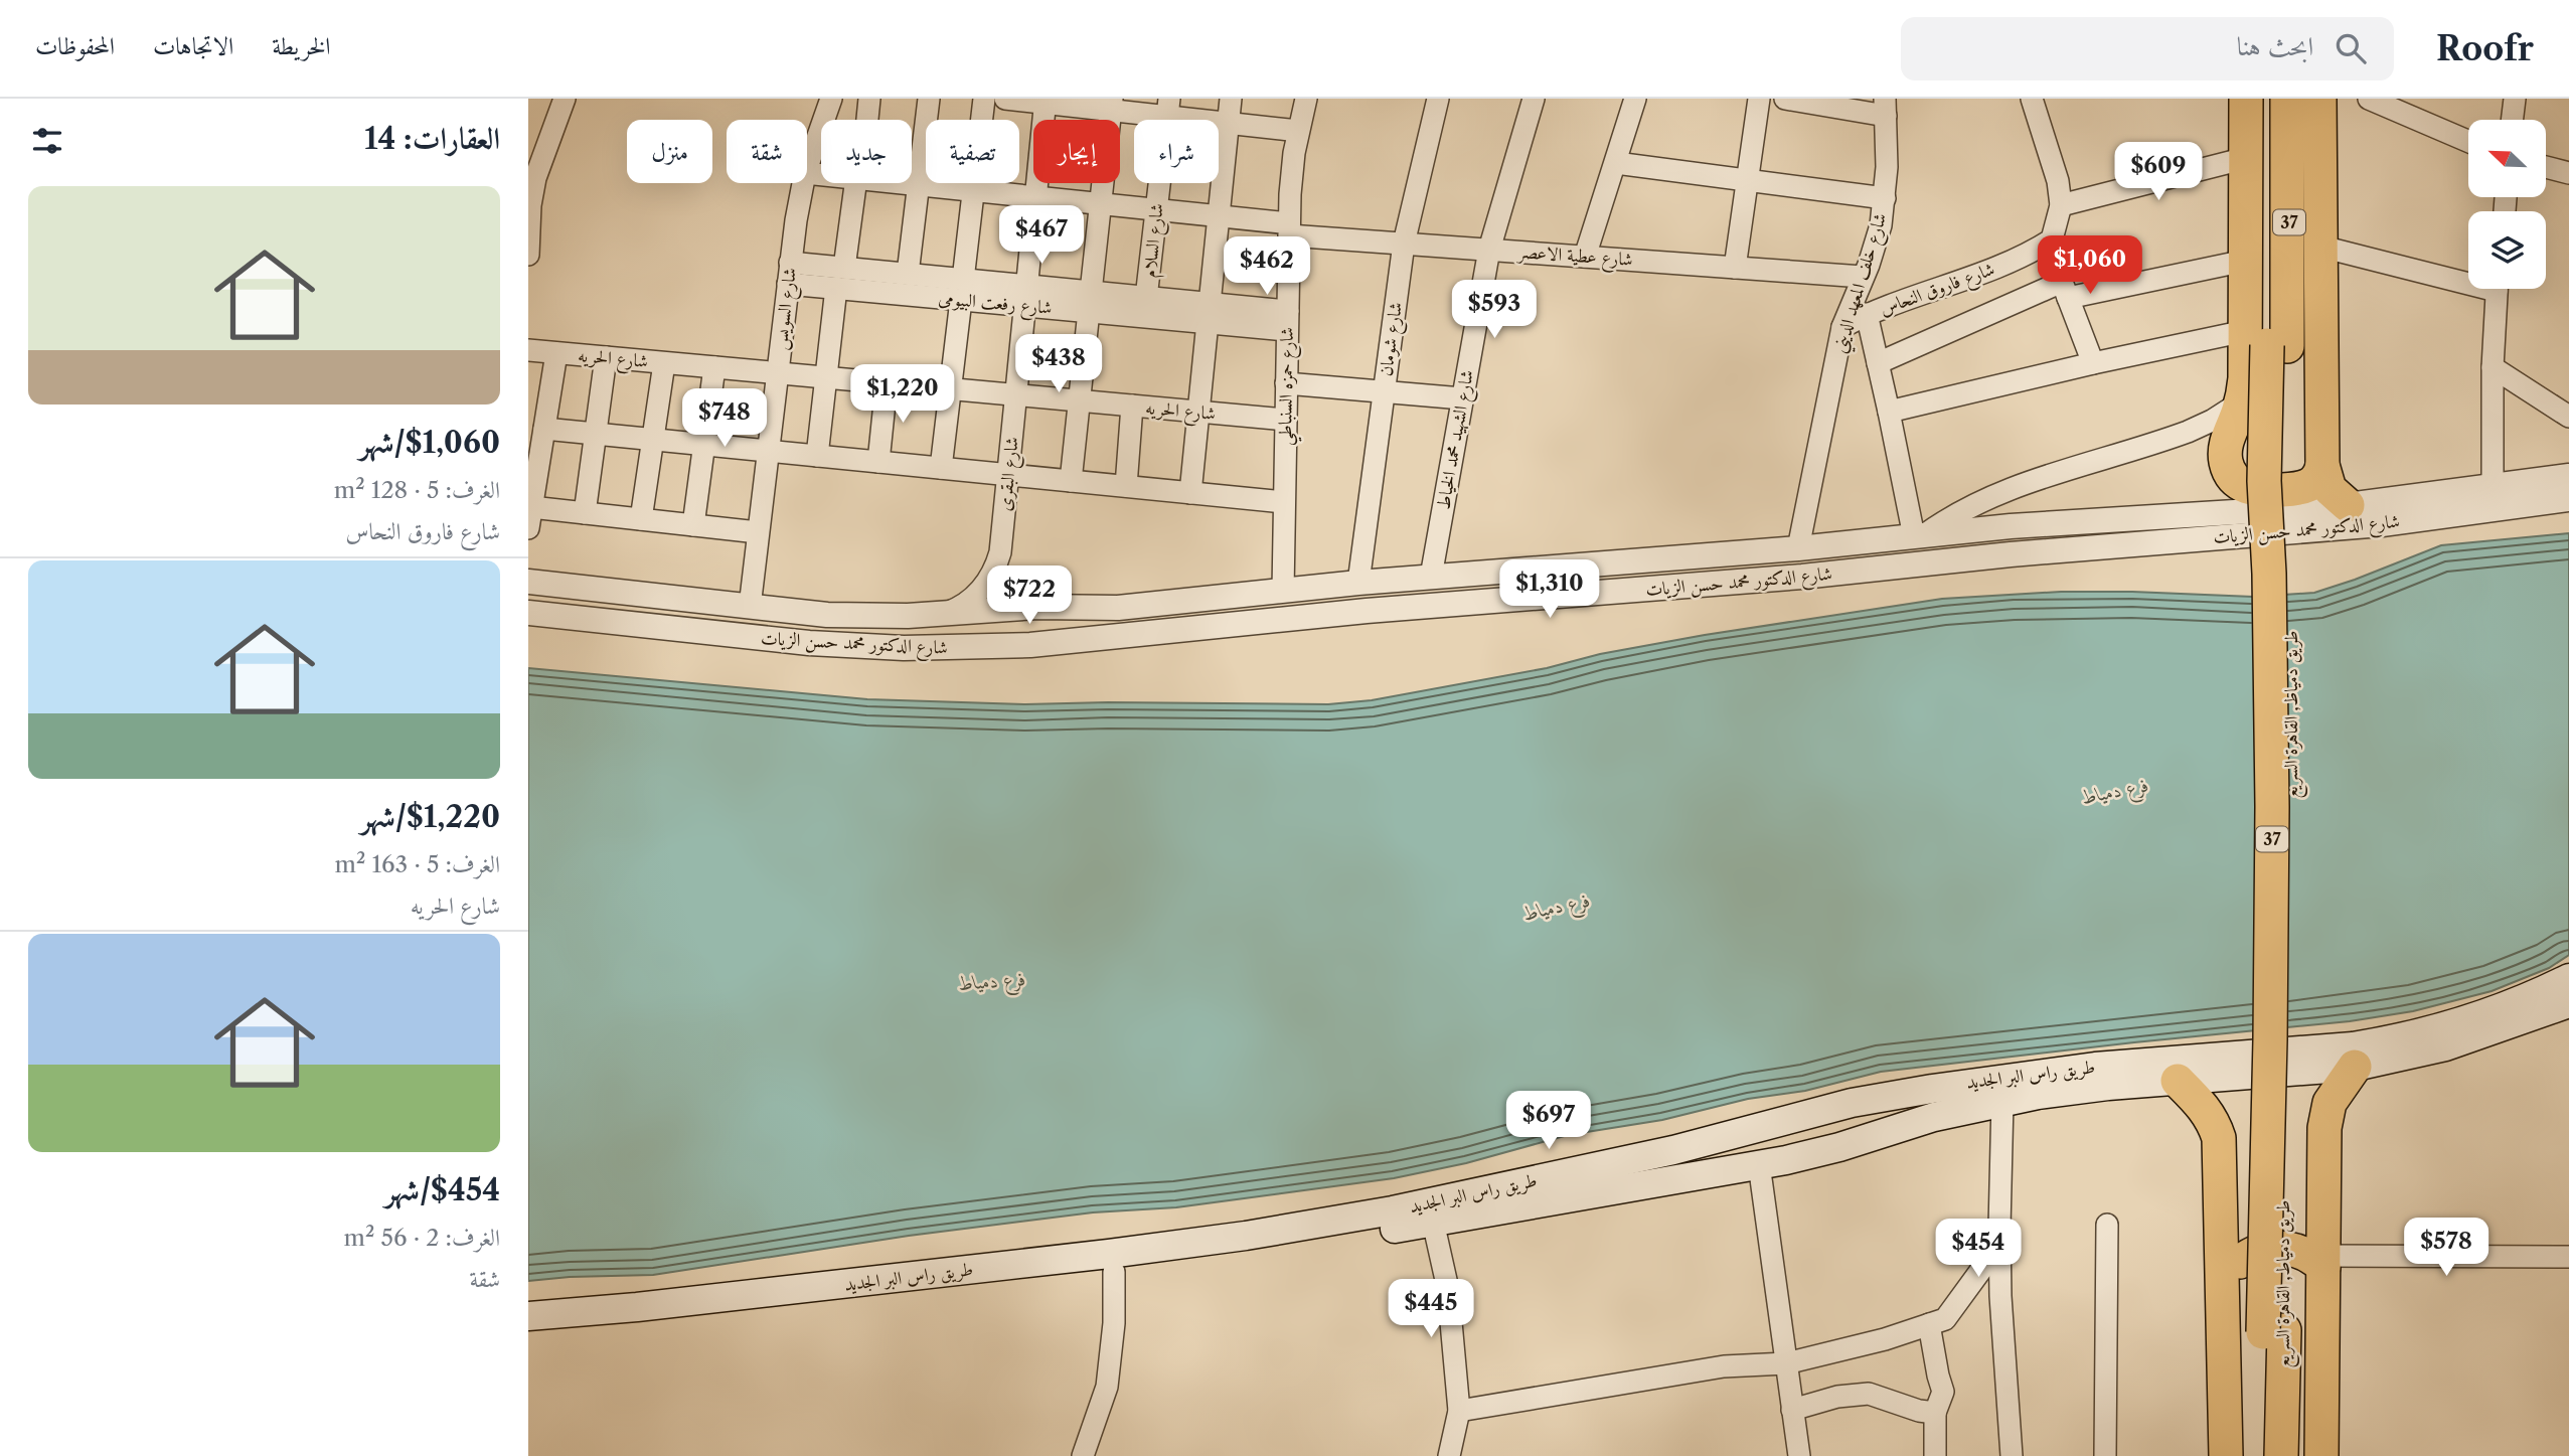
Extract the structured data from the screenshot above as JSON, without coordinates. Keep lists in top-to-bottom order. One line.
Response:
{"streets":{"highway":["37","طريق دمياط, القاهرة السريع"],"main road":["طريق راس البر الجديد"],"street":["شارع السلام","شارع عطية الاعصر","شارع خلف المعهد الديني","شارع فاروق النحاس","شارع رفعت البيومى","شارع السويس","شارع شومان","شارع الحريه","شارع حمزه السنباطي","شارع الشهيد محمد الخياط","شارع البقرى","شارع الدكتور محمد حسن الزيات"]},"crossings":[["شارع السلام","شارع عطية الاعصر"],["شارع السلام","شارع رفعت البيومى"],["شارع عطية الاعصر","شارع خلف المعهد الديني"],["شارع عطية الاعصر","شارع شومان"],["شارع عطية الاعصر","شارع حمزه السنباطي"],["شارع عطية الاعصر","شارع الشهيد محمد الخياط"],["شارع عطية الاعصر","شارع البقرى"],["شارع خلف المعهد الديني","شارع فاروق النحاس"],["شارع خلف المعهد الديني","شارع الدكتور محمد حسن الزيات"],["شارع رفعت البيومى","شارع السويس"],["شارع رفعت البيومى","شارع حمزه السنباطي"],["شارع رفعت البيومى","شارع البقرى"],["شارع السويس","شارع الحريه"],["شارع السويس","شارع الدكتور محمد حسن الزيات"],["شارع شومان","شارع الدكتور محمد حسن الزيات"],["شارع الحريه","شارع حمزه السنباطي"],["شارع الحريه","شارع البقرى"],["شارع حمزه السنباطي","شارع الدكتور محمد حسن الزيات"],["شارع الشهيد محمد الخياط","شارع الدكتور محمد حسن الزيات"],["شارع البقرى","شارع الدكتور محمد حسن الزيات"]],"water":["فرع دمياط"],"north":"top left","page":{"header":"Roofr","search":"ابحث هنا","nav":["الخريطة","الاتجاهات","المحفوظات"],"heading":"العقارات: 14","chip":["شراء","إيجار","تصفية","جديد","شقة","منزل"],"price":["$609","$467","$1,060","$462","$593","$438","$1,220","$748","$1,310","$722","$697","$578","$454","$445"],"list":[{"name":"$1,060/شهر","note":"الغرف: 5 · 128 m² · شارع فاروق النحاس"},{"name":"$1,220/شهر","note":"الغرف: 5 · 163 m² · شارع الحريه"},{"name":"$454/شهر","note":"الغرف: 2 · 56 m² · شقة"}]}}
